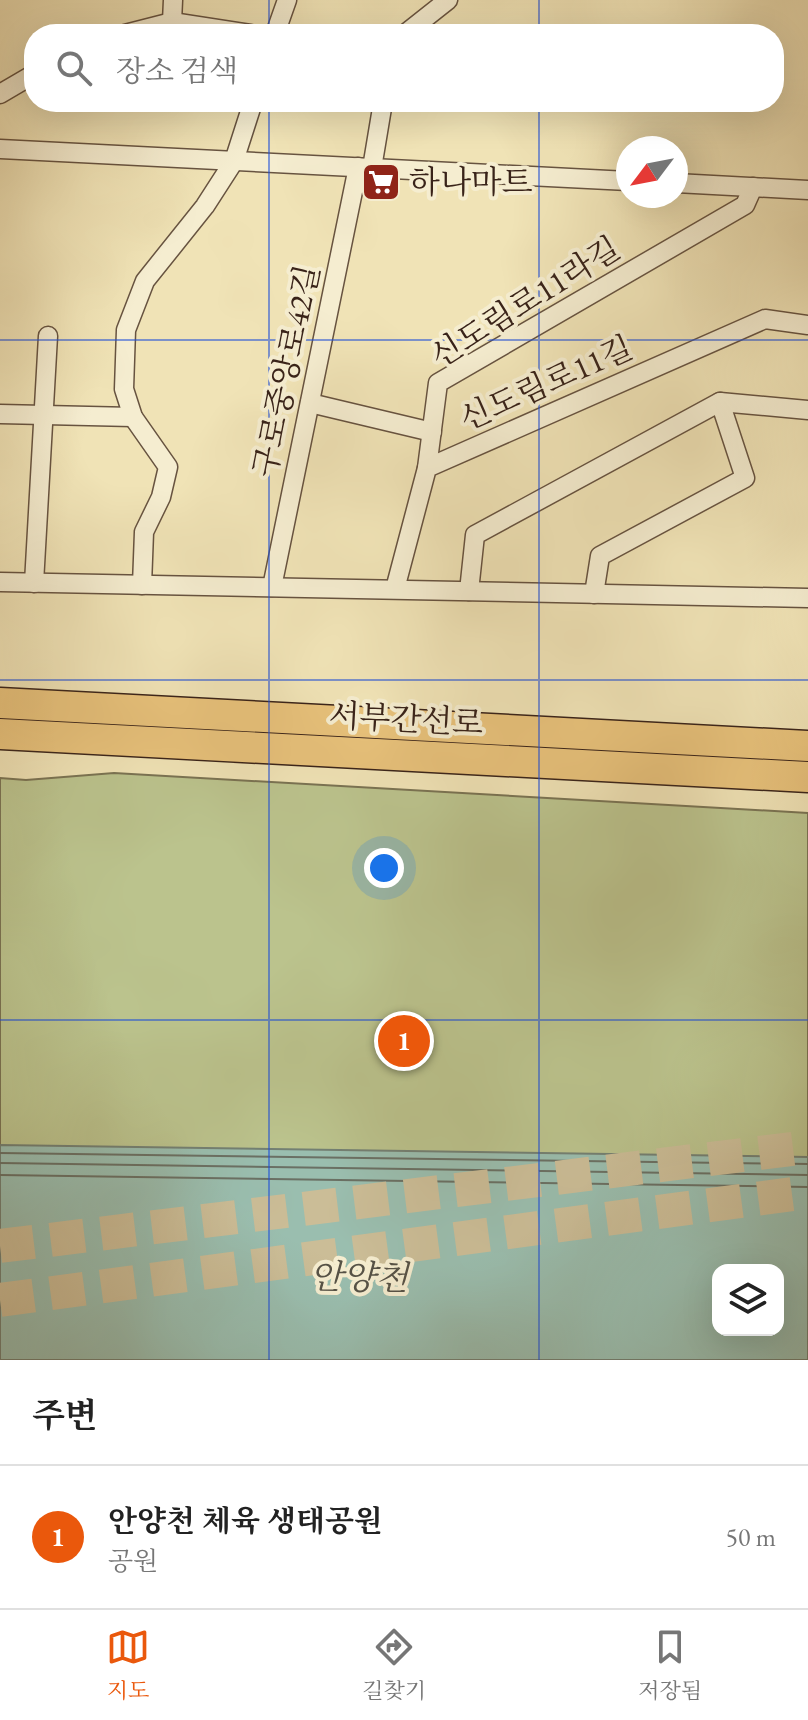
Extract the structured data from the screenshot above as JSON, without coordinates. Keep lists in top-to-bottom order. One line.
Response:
{"streets":{"main road":["서부간선로"],"street":["신도림로11라길","구로중앙로42길","신도림로11길"]},"crossings":[["신도림로11라길","신도림로11길"]],"water":["안양천"],"places":{"supermarket":["하나마트"]},"north":"bottom left","page":{"search":"장소 검색","pins":"1","heading":"주변","list":[{"mark":"1","name":"안양천 체육 생태공원","note":"공원","value":"50 m"}],"nav":["지도","길찾기","저장됨"]}}
